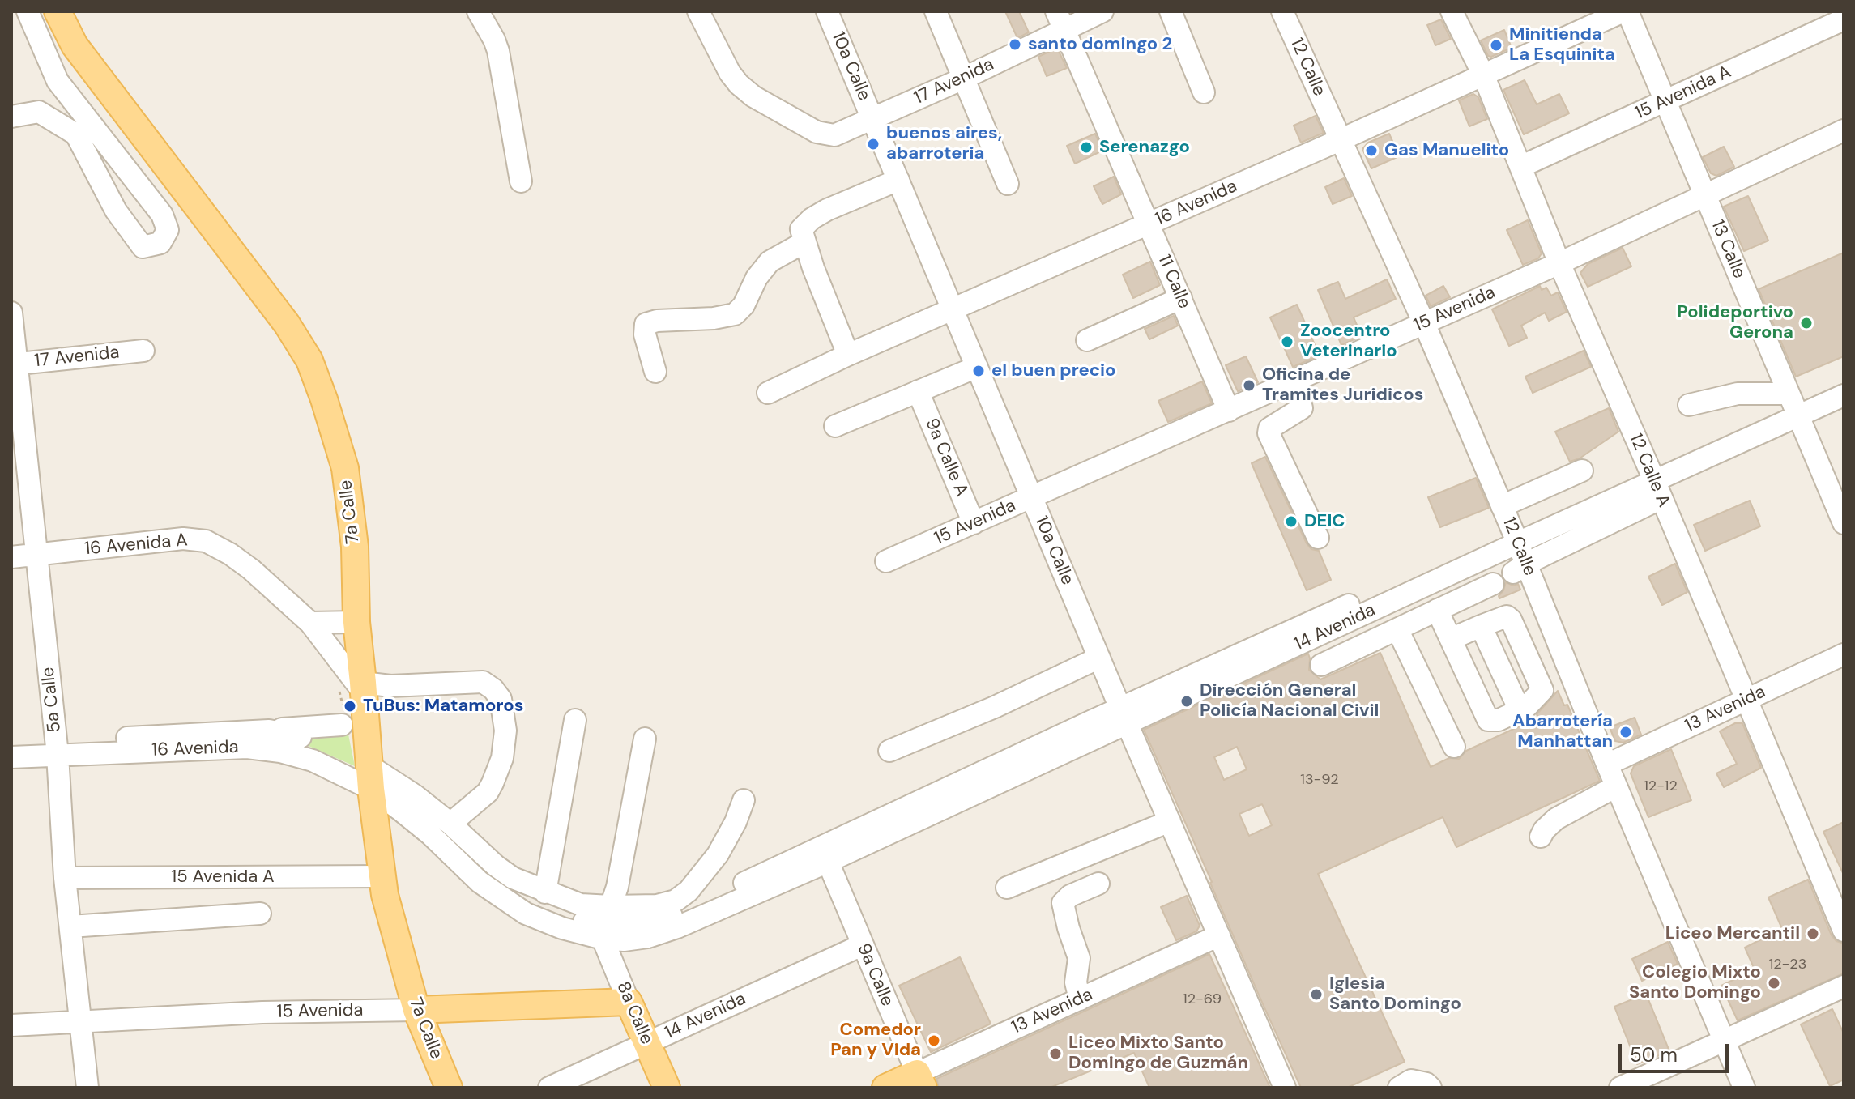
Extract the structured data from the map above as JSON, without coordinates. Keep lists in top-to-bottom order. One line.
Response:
{"streets":{"main road":["15 Avenida","7a Calle","13 Avenida","8a Calle"],"street":["10a Calle","12 Calle","17 Avenida","15 Avenida A","16 Avenida","13 Calle","11 Calle","9a Calle A","12 Calle A","16 Avenida A","14 Avenida","5a Calle","9a Calle"]},"crossings":[["10a Calle","17 Avenida"],["10a Calle","16 Avenida"],["10a Calle","15 Avenida"],["10a Calle","14 Avenida"],["10a Calle","13 Avenida"],["12 Calle","16 Avenida"],["12 Calle","15 Avenida"],["12 Calle","14 Avenida"],["12 Calle","13 Avenida"],["17 Avenida","11 Calle"],["17 Avenida","5a Calle"],["15 Avenida A","13 Calle"],["15 Avenida A","12 Calle A"],["15 Avenida A","7a Calle"],["15 Avenida A","5a Calle"],["16 Avenida","13 Calle"],["16 Avenida","11 Calle"],["16 Avenida","12 Calle A"],["16 Avenida","7a Calle"],["16 Avenida","14 Avenida"],["16 Avenida","5a Calle"],["13 Calle","15 Avenida"],["13 Calle","14 Avenida"],["11 Calle","15 Avenida"],["15 Avenida","9a Calle A"],["15 Avenida","12 Calle A"],["15 Avenida","7a Calle"],["15 Avenida","5a Calle"],["15 Avenida","8a Calle"],["12 Calle A","14 Avenida"],["12 Calle A","13 Avenida"],["7a Calle","16 Avenida A"],["7a Calle","14 Avenida"],["16 Avenida A","5a Calle"],["14 Avenida","9a Calle"],["14 Avenida","8a Calle"],["13 Avenida","9a Calle"]],"places":["santo domingo 2","Minitienda La Esquinita","buenos aires, abarroteria","Serenazgo","Gas Manuelito","Polideportivo Gerona","Zoocentro Veterinario","el buen precio","Oficina de Tramites Juridicos","DEIC","Dirección General Policía Nacional Civil","TuBus: Matamoros","Abarrotería Manhattan","Liceo Mercantil","Colegio Mixto Santo Domingo","Iglesia Santo Domingo","Comedor Pan y Vida","Liceo Mixto Santo Domingo de Guzmán"],"house_numbers":["13-92","12-12","12-23","12-69"],"scale_bar":"50 m"}
